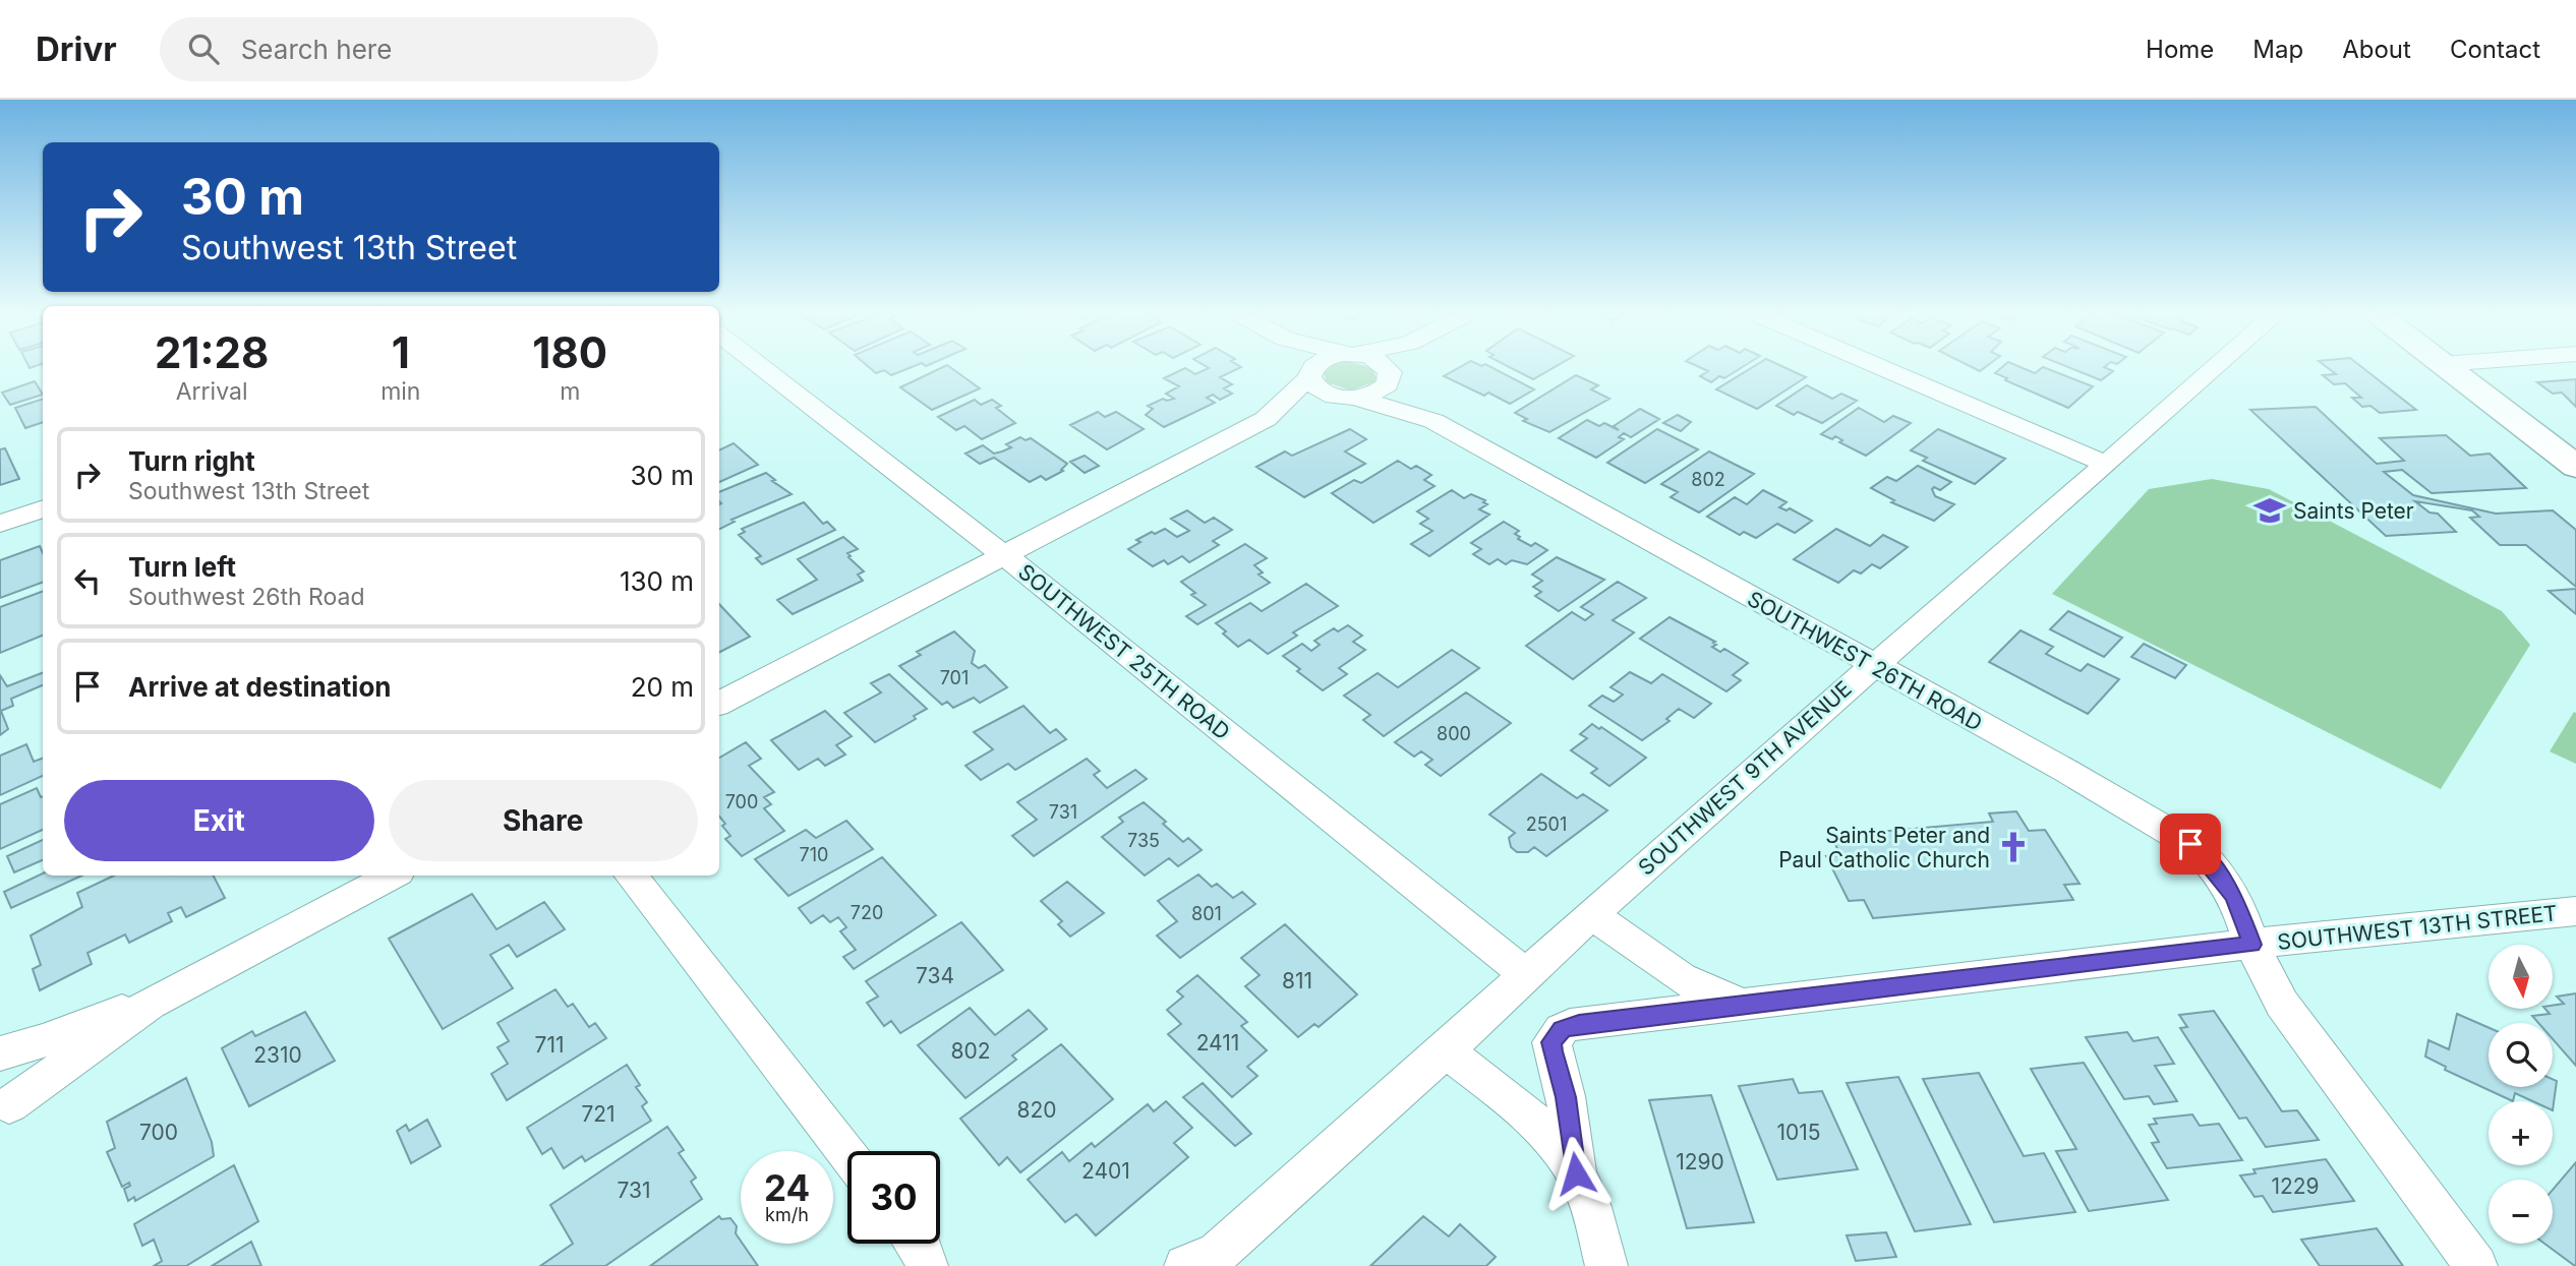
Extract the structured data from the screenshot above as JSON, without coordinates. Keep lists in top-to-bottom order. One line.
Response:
{"streets":{"street":["SOUTHWEST 25TH ROAD","SOUTHWEST 26TH ROAD","SOUTHWEST 9TH AVENUE","SOUTHWEST 13TH STREET"]},"crossings":[["SOUTHWEST 25TH ROAD","SOUTHWEST 9TH AVENUE"],["SOUTHWEST 26TH ROAD","SOUTHWEST 9TH AVENUE"],["SOUTHWEST 26TH ROAD","SOUTHWEST 13TH STREET"],["SOUTHWEST 9TH AVENUE","SOUTHWEST 13TH STREET"]],"places":{"school or university":["Saints Peter"],"church":["Saints Peter and Paul Catholic Church"]},"house_numbers":["802","701","800","700","731","2501","735","710","720","801","734","811","2411","711","802","2310","820","721","700","1015","1290","2401","1229","731"],"north":"bottom","page":{"header":"Drivr","search":"Search here","nav":["Home","Map","About","Contact"],"turn":["30 m","Southwest 13th Street"],"eta":["21:28","Arrival","1","min","180","m"],"list":[{"name":"Turn right","note":"Southwest 13th Street","value":"30 m"},{"name":"Turn left","note":"Southwest 26th Road","value":"130 m"},{"name":"Arrive at destination","value":"20 m"}],"buttons":["Exit","Share"],"map_buttons":["+","−"],"speed":"24 km/h","limit":"30"}}
